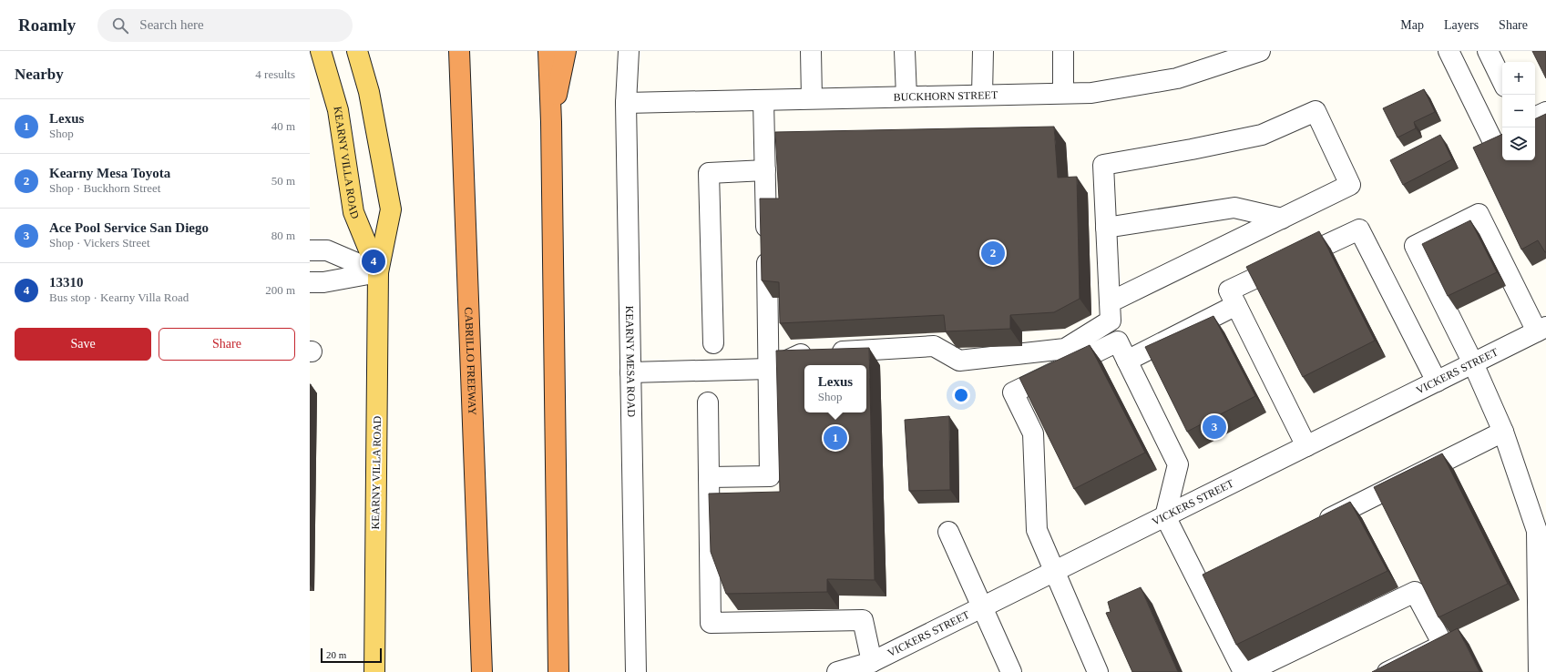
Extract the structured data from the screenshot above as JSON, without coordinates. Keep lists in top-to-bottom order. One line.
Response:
{"streets":{"highway":["CABRILLO FREEWAY"],"main road":["KEARNY VILLA ROAD"],"street":["BUCKHORN STREET","KEARNY MESA ROAD","VICKERS STREET"]},"crossings":[["BUCKHORN STREET","KEARNY MESA ROAD"]],"scale_bar":"20 m","page":{"header":"Roamly","search":"Search here","nav":["Map","Layers","Share"],"heading":["Nearby","4 results"],"map_buttons":["+","−"],"list":[{"mark":"1","name":"Lexus","note":"Shop","value":"40 m"},{"mark":"2","name":"Kearny Mesa Toyota","note":"Shop · Buckhorn Street","value":"50 m"},{"mark":"3","name":"Ace Pool Service San Diego","note":"Shop · Vickers Street","value":"80 m"},{"mark":"4","name":"13310","note":"Bus stop · Kearny Villa Road","value":"200 m"}],"pins":["2","4","3","1"],"buttons":["Save","Share"],"popup":["Lexus","Shop"],"scale":"20 m"}}
